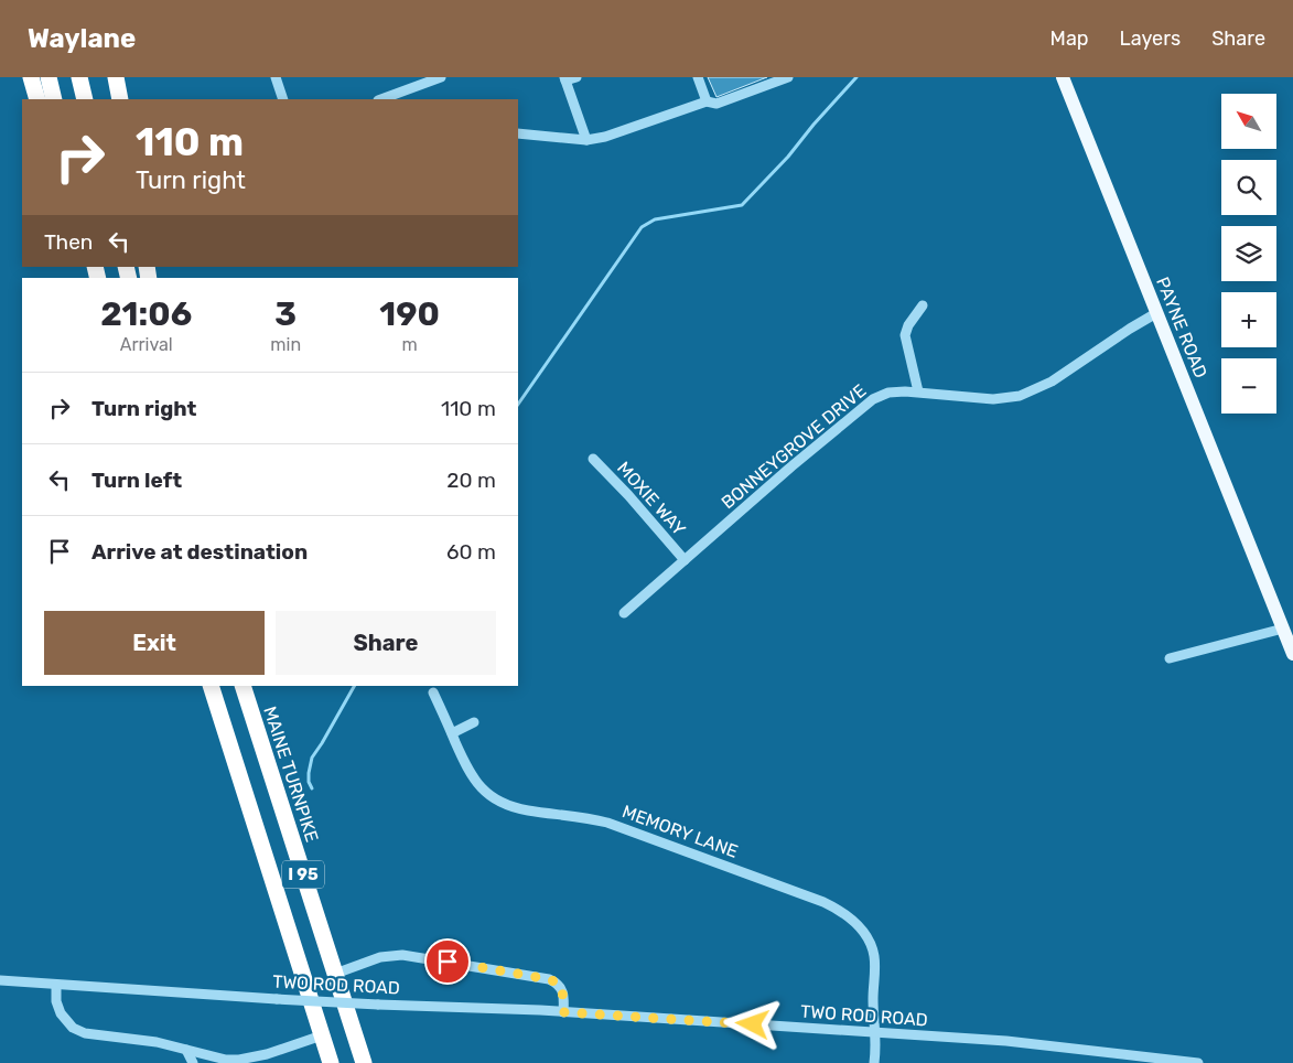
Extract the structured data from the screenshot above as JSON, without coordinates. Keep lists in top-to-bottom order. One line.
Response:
{"streets":{"highway":["MAINE TURNPIKE","I 95"],"main road":["PAYNE ROAD"],"street":["BONNEYGROVE DRIVE","MOXIE WAY","MEMORY LANE","TWO ROD ROAD"]},"crossings":[["PAYNE ROAD","BONNEYGROVE DRIVE"],["BONNEYGROVE DRIVE","MOXIE WAY"],["MEMORY LANE","TWO ROD ROAD"]],"north":"top left","page":{"header":"Waylane","nav":["Map","Layers","Share"],"map_buttons":["+","−"],"turn":["110 m","Turn right"],"then":"Then","eta":["21:06","Arrival","3","min","190","m"],"list":[{"name":"Turn right","value":"110 m"},{"name":"Turn left","value":"20 m"},{"name":"Arrive at destination","value":"60 m"}],"buttons":["Exit","Share"]}}
